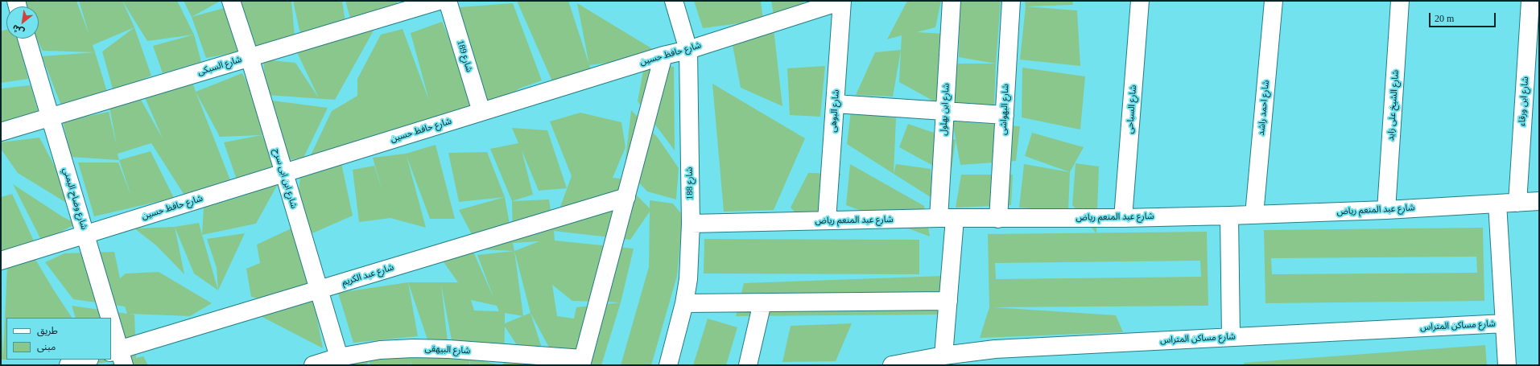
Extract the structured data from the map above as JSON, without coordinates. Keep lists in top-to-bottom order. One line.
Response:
{"streets":{"street":["شارع حافظ حسين","شارع 189","شارع السبكى","شارع ابن ورقاء","شارع الشيخ على زايد","شارع احمد راشد","شارع ابن بهلول","شارع البهواشى","شارع السباحى","شارع البوهى","شارع ابن ابى سرح","شارع 188","شارع وضاح اليمني","شارع عبد المنعم رياض","شارع عبد الكريم","شارع مساكن المتراس","شارع البيهقى"]},"crossings":[["شارع حافظ حسين","شارع 189"],["شارع حافظ حسين","شارع البوهى"],["شارع حافظ حسين","شارع ابن ابى سرح"],["شارع حافظ حسين","شارع 188"],["شارع حافظ حسين","شارع وضاح اليمني"],["شارع السبكى","شارع ابن ابى سرح"],["شارع السبكى","شارع وضاح اليمني"],["شارع ابن ورقاء","شارع عبد المنعم رياض"],["شارع الشيخ على زايد","شارع عبد المنعم رياض"],["شارع احمد راشد","شارع عبد المنعم رياض"],["شارع ابن بهلول","شارع عبد المنعم رياض"],["شارع ابن بهلول","شارع مساكن المتراس"],["شارع البهواشى","شارع عبد المنعم رياض"],["شارع السباحى","شارع عبد المنعم رياض"],["شارع البوهى","شارع عبد المنعم رياض"],["شارع ابن ابى سرح","شارع عبد الكريم"],["شارع ابن ابى سرح","شارع البيهقى"],["شارع 188","شارع عبد المنعم رياض"],["شارع وضاح اليمني","شارع عبد الكريم"]],"legend":["طريق","مبنى"],"scale_bar":"20 m","north":"bottom left"}
